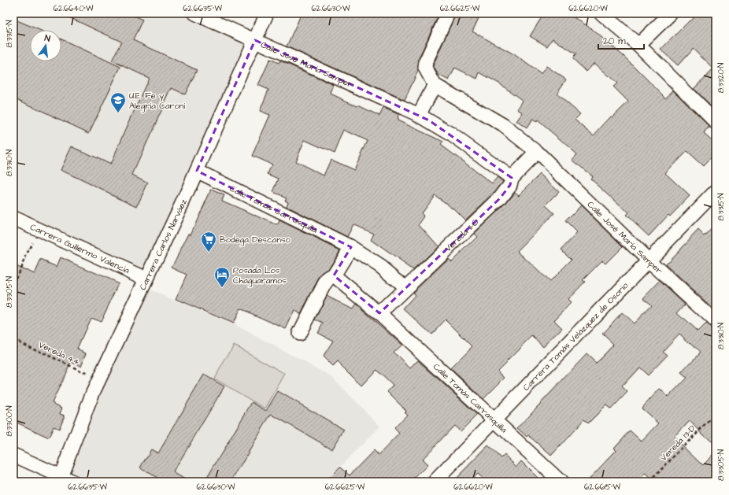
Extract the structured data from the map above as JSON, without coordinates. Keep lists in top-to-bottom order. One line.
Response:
{"streets":{"street":["Calle José María Samper","Calle Tomás Carrasquilla","Vereda 11-C","Carrera Carlos Narváez","Carrera Guillermo Valencia","Carrera Tomás Velázquez de Osorio"],"path":["Vereda 44","Vereda 13-D"]},"crossings":[["Calle José María Samper","Vereda 11-C"],["Calle José María Samper","Carrera Carlos Narváez"],["Calle José María Samper","Carrera Tomás Velázquez de Osorio"],["Calle Tomás Carrasquilla","Vereda 11-C"],["Calle Tomás Carrasquilla","Carrera Carlos Narváez"],["Calle Tomás Carrasquilla","Carrera Tomás Velázquez de Osorio"],["Carrera Carlos Narváez","Carrera Guillermo Valencia"],["Carrera Carlos Narváez","Vereda 44"]],"places":{"school or university":["U.E. Fe y Alegría Caroní"],"supermarket":["Bodega Descanso"],"hotel":["Posada Los Chaguaramos"]},"scale_bar":"20 m","north":"top","coordinates":["62.6640°W","62.6635°W","62.6630°W","62.6625°W","62.6620°W","8.3315°N","8.3320°N","8.3310°N","8.3305°N","8.3300°N","62.6615°W"]}
